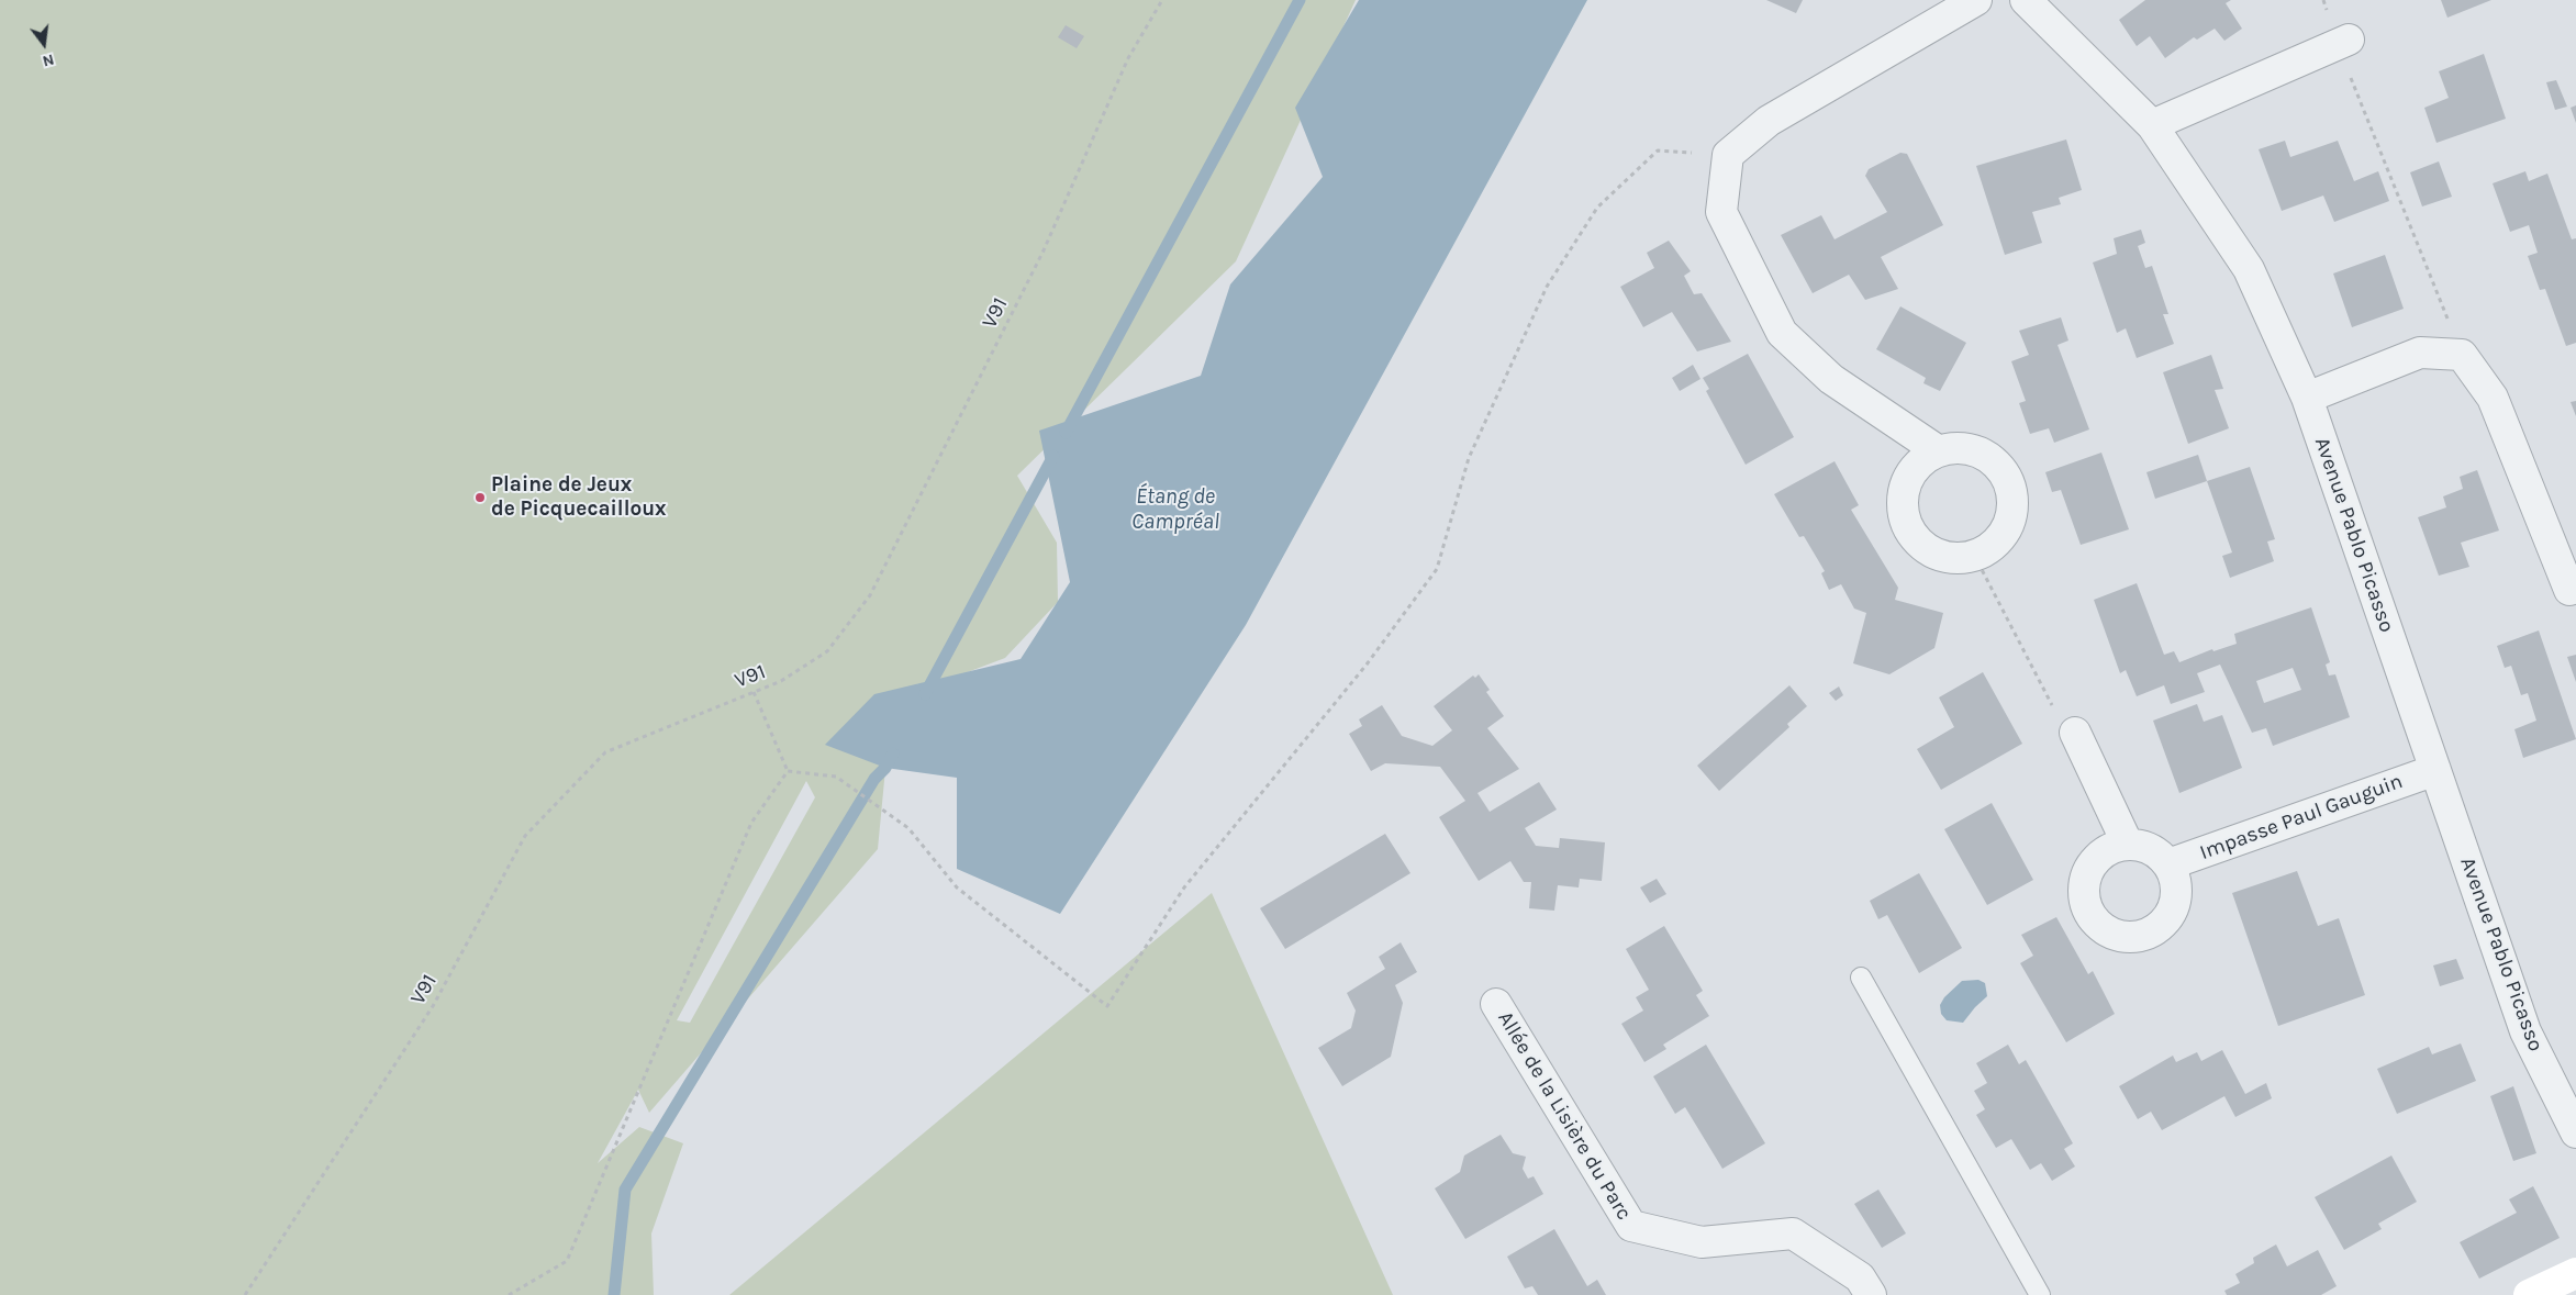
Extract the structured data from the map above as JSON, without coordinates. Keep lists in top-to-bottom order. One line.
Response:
{"streets":{"street":["Avenue Pablo Picasso","Impasse Paul Gauguin","Allée de la Lisière du Parc"],"path":["V91"]},"crossings":[["Avenue Pablo Picasso","Impasse Paul Gauguin"]],"water":["Étang de Campréal"],"places":["Plaine de Jeux de Picquecailloux"],"north":"bottom"}
